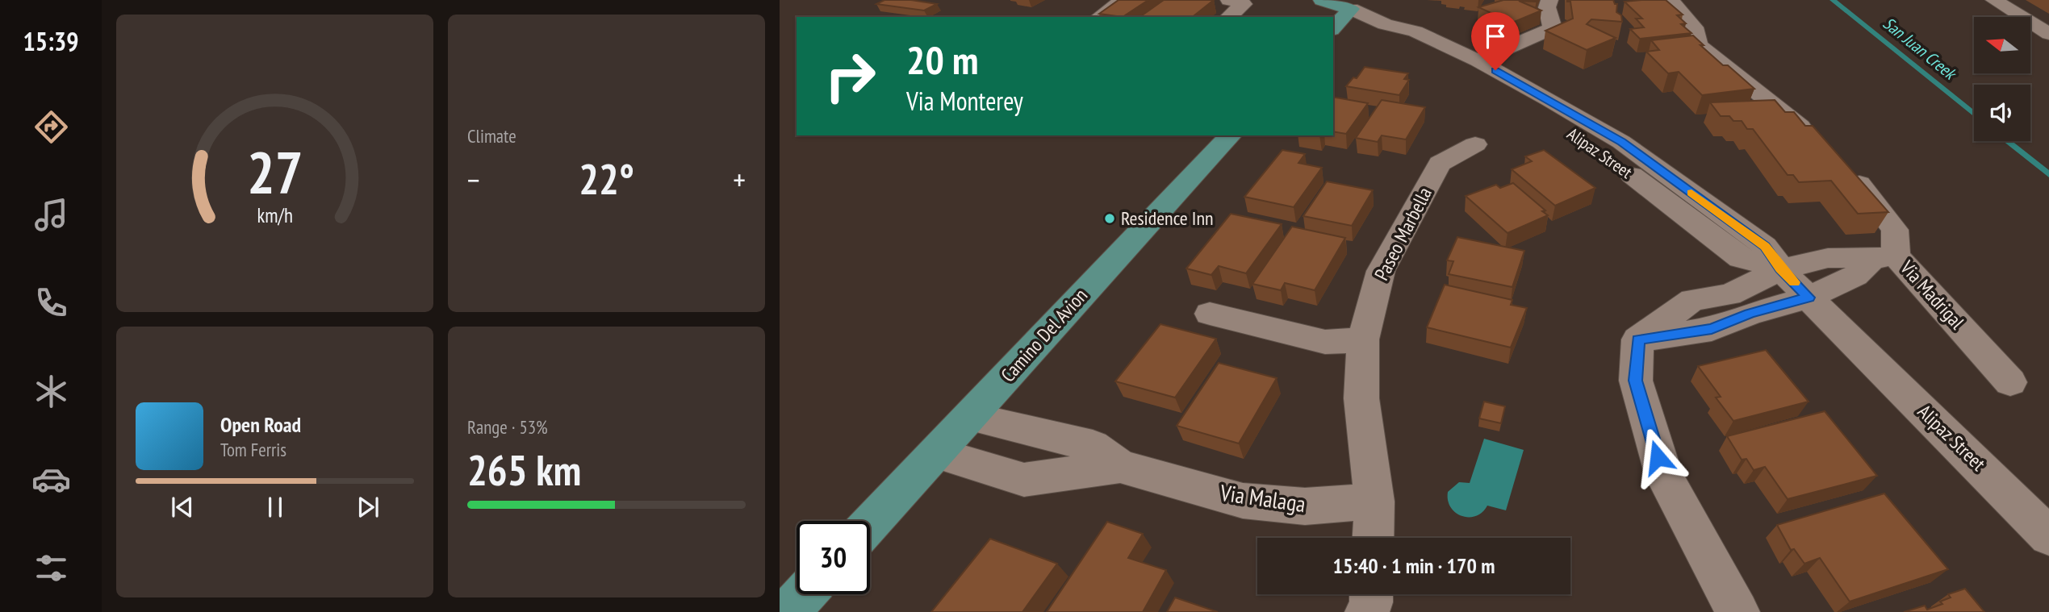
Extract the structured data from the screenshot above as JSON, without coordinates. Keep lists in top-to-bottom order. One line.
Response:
{"streets":{"main road":["Alipaz Street","Camino Del Avion"],"street":["Paseo Marbella","Via Madrigal","Via Malaga"]},"crossings":[["Paseo Marbella","Via Malaga"],["Camino Del Avion","Via Malaga"]],"water":["San Juan Creek"],"places":["Residence Inn"],"north":"left","page":{"tabs":"15:39","tile":["Climate",["Range · 53%","265 km"]],"turn":["20 m","Via Monterey"],"heat":["−","22°","+"],"song":["Open Road","Tom Ferris"],"limit":"30","trip":"15:40 · 1 min · 170 m","gauge":["27","km/h"]}}
